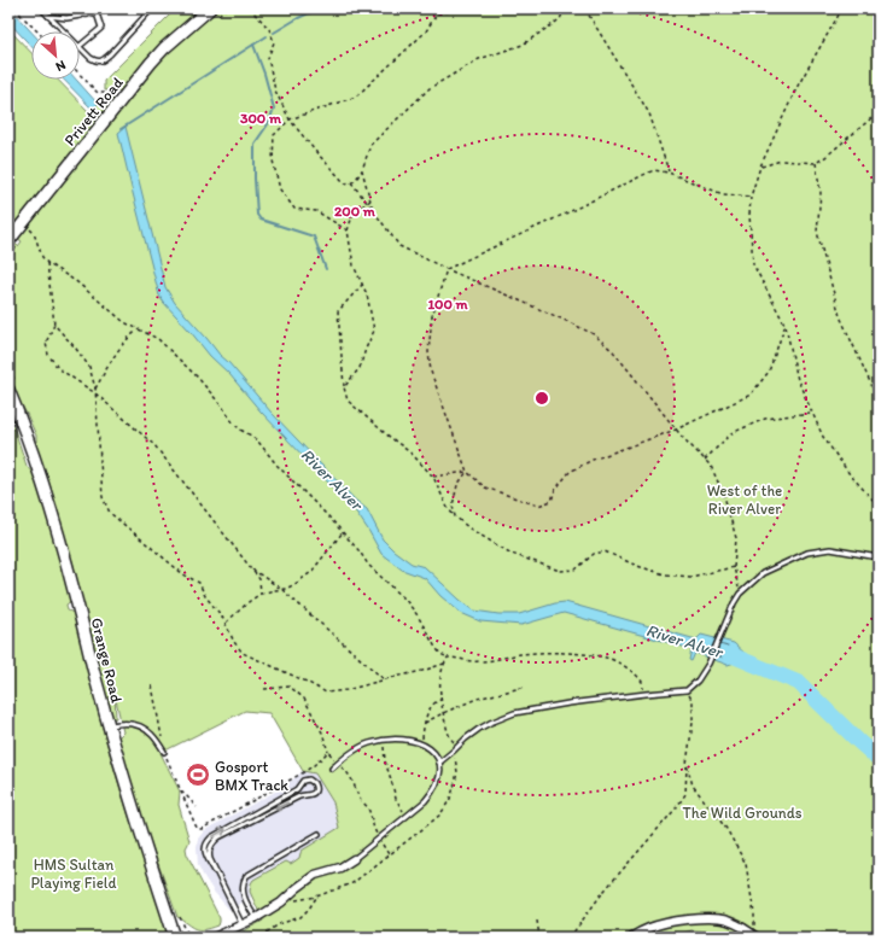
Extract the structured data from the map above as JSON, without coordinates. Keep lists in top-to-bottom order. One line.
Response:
{"streets":{"street":["Privett Road","Grange Road"]},"water":["River Alver"],"parks":["West of the River Alver","The Wild Grounds","HMS Sultan Playing Field"],"places":{"sports":["Gosport BMX Track"]},"north":"bottom right","rings":["300 m","200 m","100 m"]}
